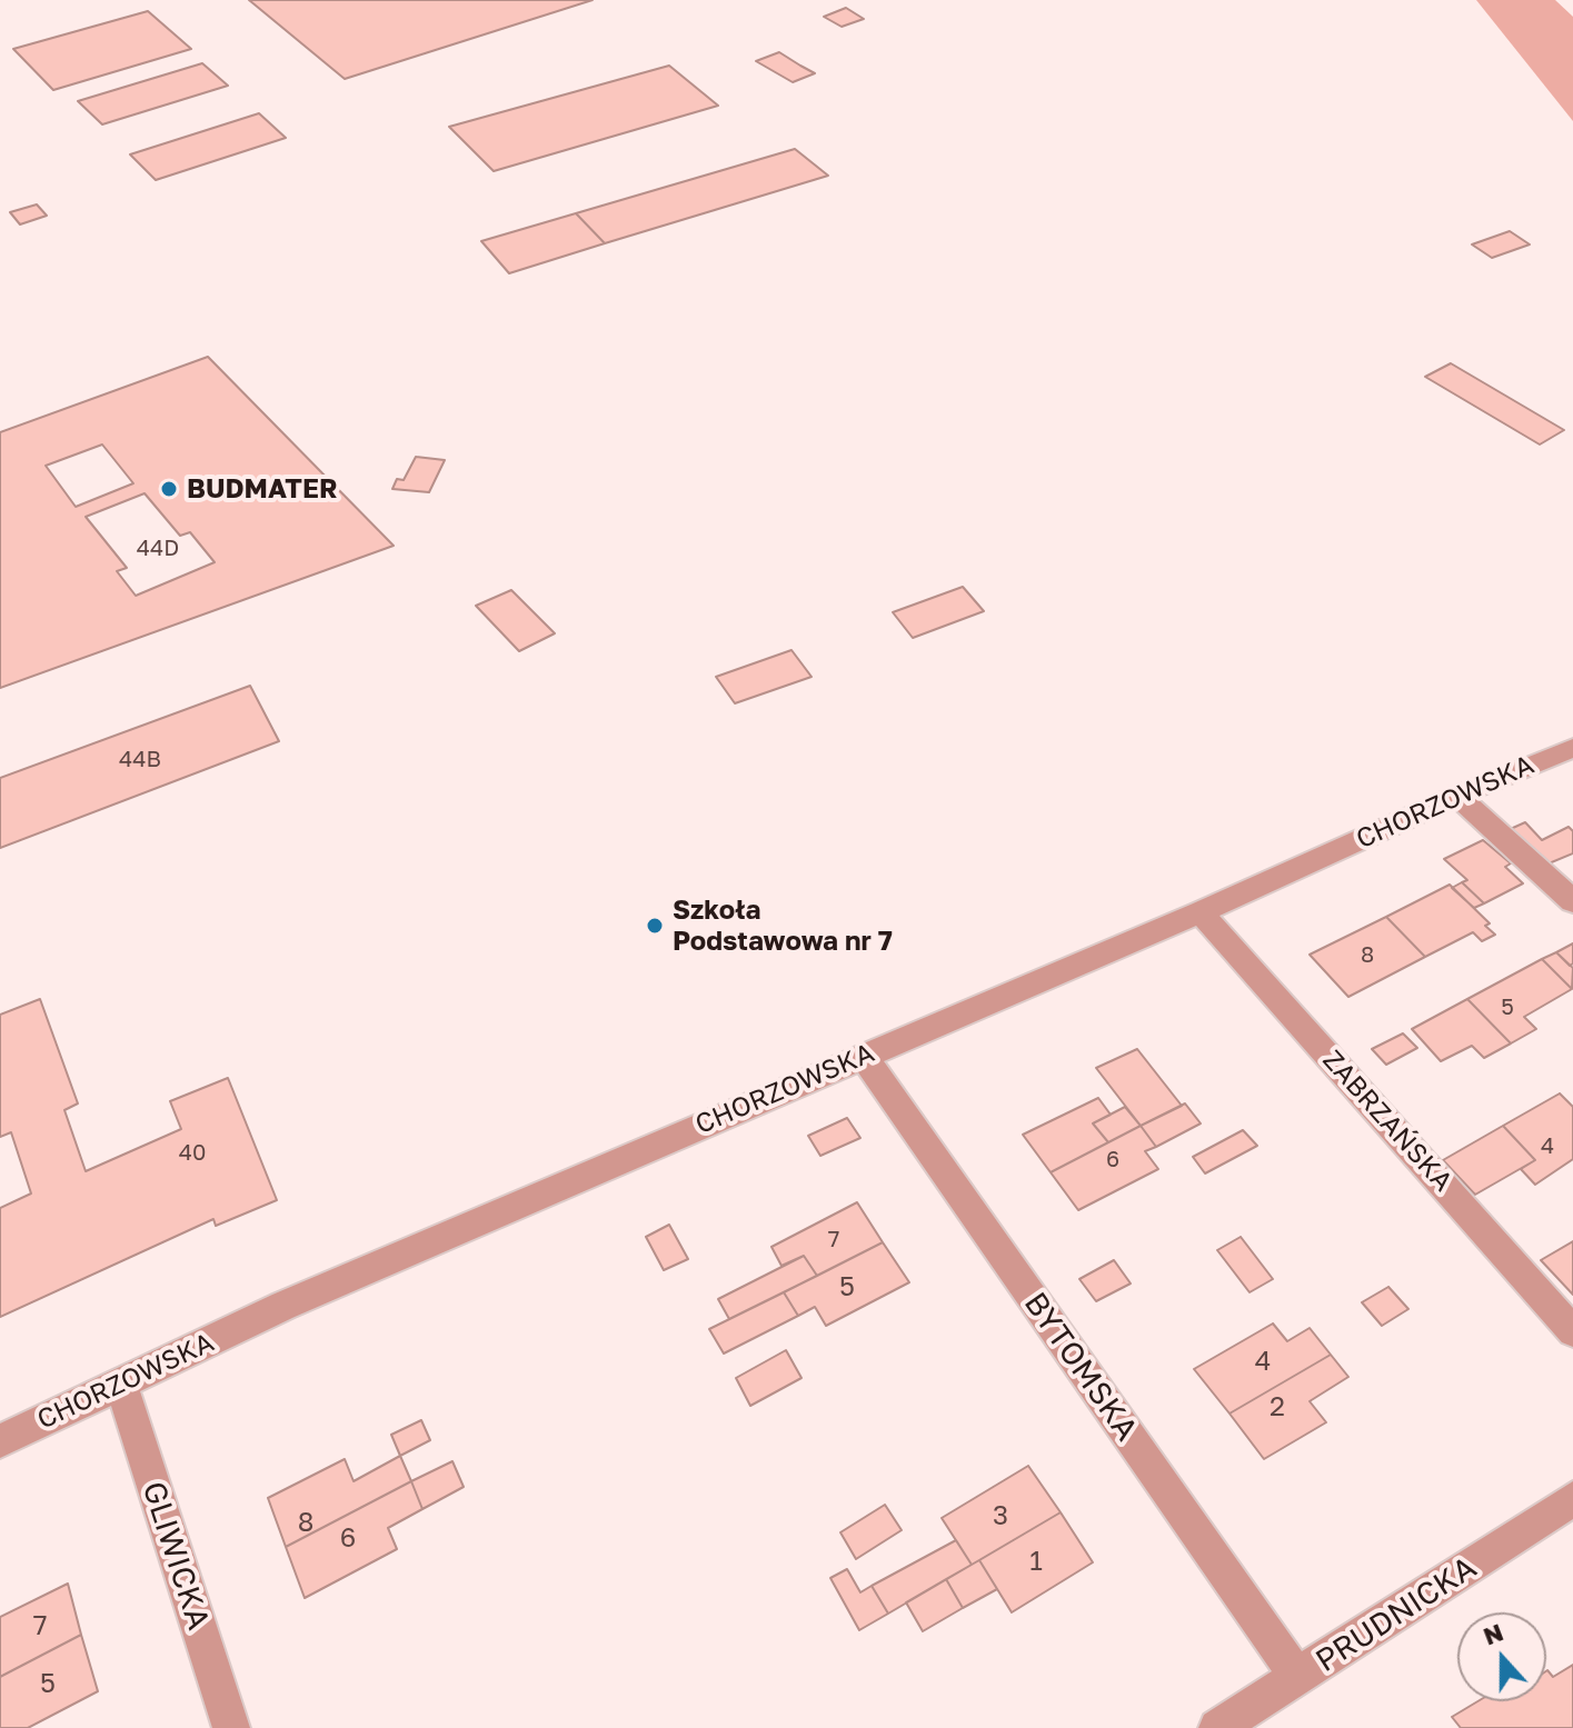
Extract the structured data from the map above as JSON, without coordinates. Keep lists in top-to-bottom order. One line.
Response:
{"streets":{"street":["CHORZOWSKA","ZABRZAŃSKA","BYTOMSKA","GLIWICKA","PRUDNICKA"]},"crossings":[["CHORZOWSKA","ZABRZAŃSKA"],["CHORZOWSKA","BYTOMSKA"],["CHORZOWSKA","GLIWICKA"],["BYTOMSKA","PRUDNICKA"]],"places":["BUDMATER","Szkoła Podstawowa nr 7"],"house_numbers":["44D","44B","8","5","4","40","6","7","5","4","2","3","8","6","1","7","5"],"north":"top"}
